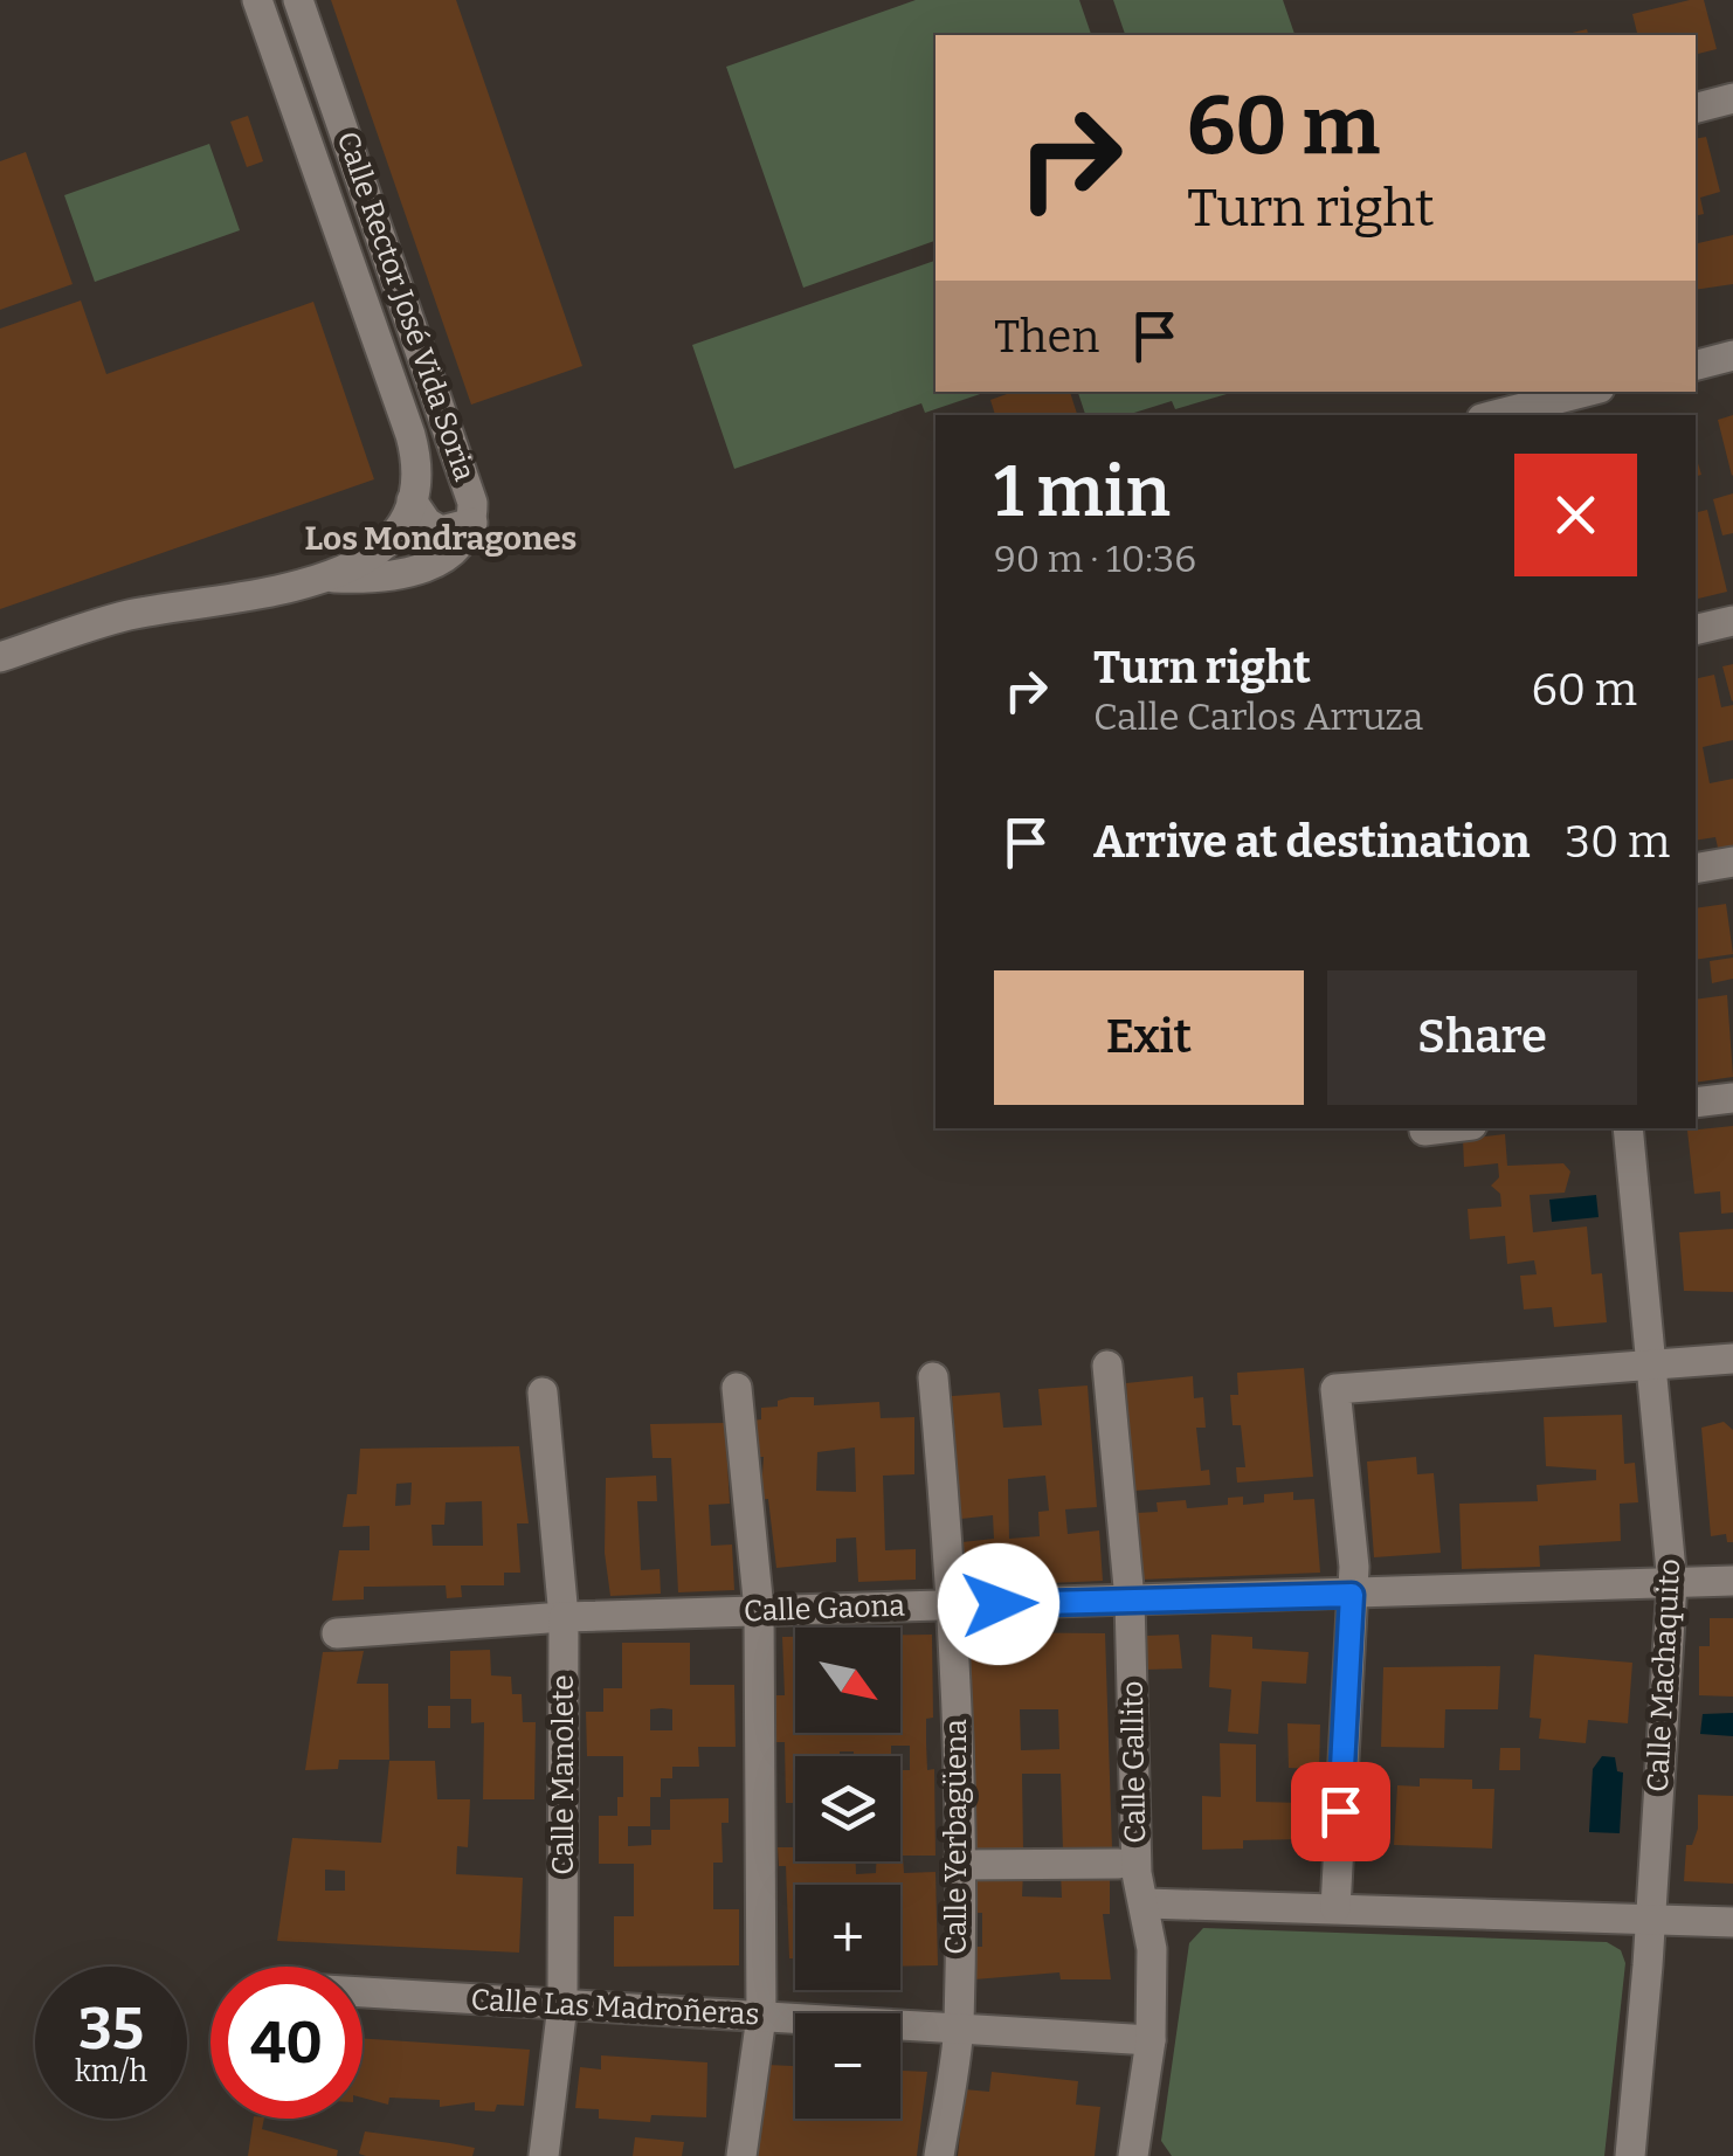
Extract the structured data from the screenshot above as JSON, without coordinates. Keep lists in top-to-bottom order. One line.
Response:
{"streets":{"street":["Calle Rector José Vida Soria","Calle Gaona","Calle Machaquito","Calle Gallito","Calle Manolete","Calle Yerbagüena","Calle Las Madroñeras"]},"crossings":[["Calle Gaona","Calle Machaquito"],["Calle Gaona","Calle Gallito"],["Calle Gaona","Calle Manolete"],["Calle Gaona","Calle Yerbagüena"],["Calle Gallito","Calle Las Madroñeras"],["Calle Manolete","Calle Las Madroñeras"],["Calle Yerbagüena","Calle Las Madroñeras"]],"districts":["Los Mondragones"],"north":"bottom right","page":{"turn":["60 m","Turn right"],"then":"Then","heading":["1 min","90 m · 10:36"],"list":[{"name":"Turn right","note":"Calle Carlos Arruza","value":"60 m"},{"name":"Arrive at destination","value":"30 m"}],"buttons":["Exit","Share"],"map_buttons":["+","−"],"speed":"35 km/h","limit":"40"}}
